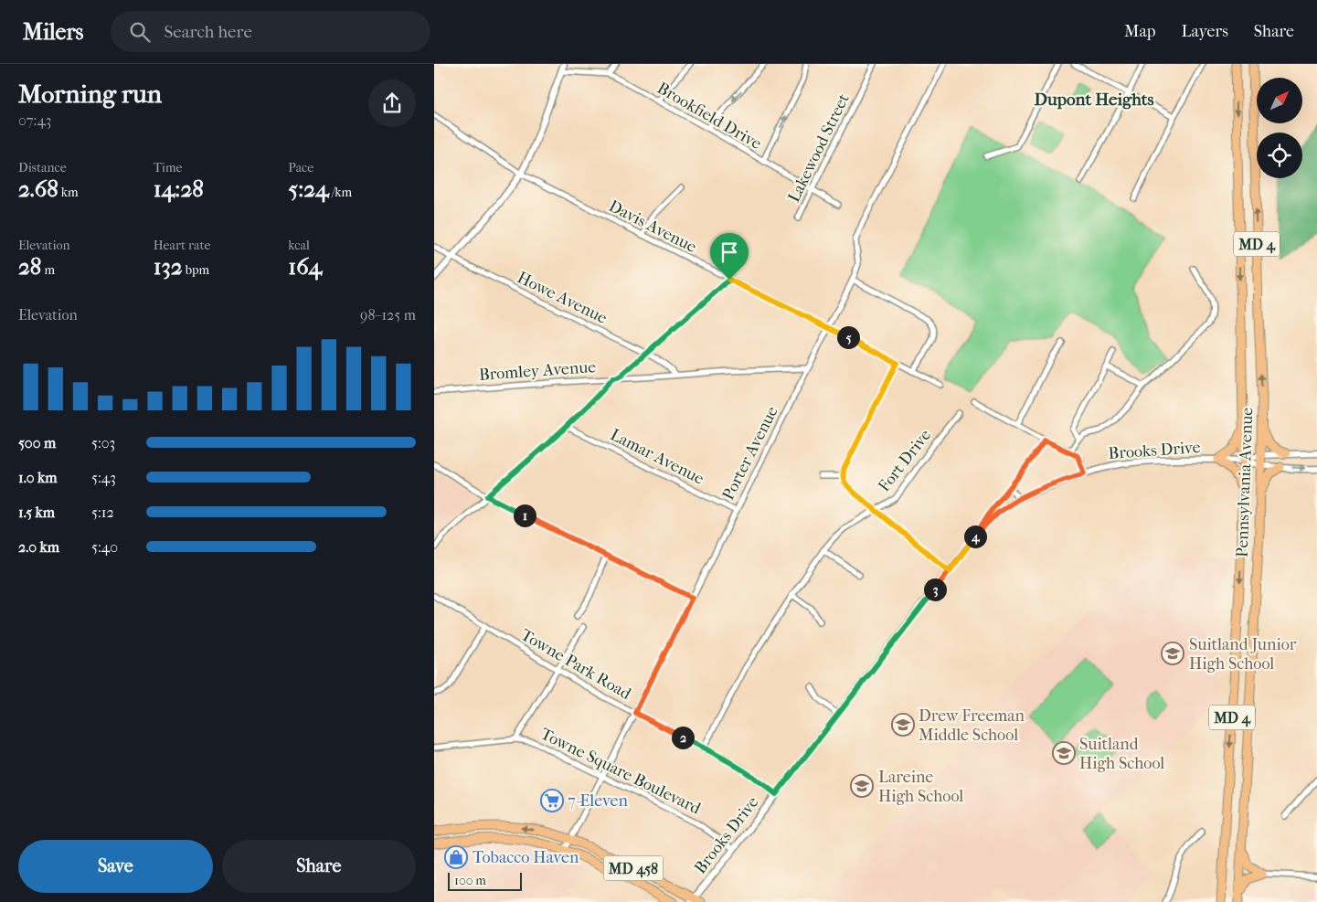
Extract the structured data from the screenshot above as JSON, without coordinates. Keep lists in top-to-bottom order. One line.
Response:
{"streets":{"main road":["MD 4","Pennsylvania Avenue","MD 458"],"street":["Brookfield Drive","Lakewood Street","Davis Avenue","Howe Avenue","Bromley Avenue","Brooks Drive","Porter Avenue","Lamar Avenue","Fort Drive","Towne Park Road","Towne Square Boulevard"]},"crossings":[["Brookfield Drive","Lakewood Street"],["Davis Avenue","Porter Avenue"],["Howe Avenue","Bromley Avenue"],["Bromley Avenue","Porter Avenue"],["Brooks Drive","Pennsylvania Avenue"],["Brooks Drive","Towne Park Road"],["Brooks Drive","Towne Square Boulevard"],["Brooks Drive","MD 458"],["Porter Avenue","Lamar Avenue"],["Porter Avenue","Towne Park Road"],["Porter Avenue","Towne Square Boulevard"],["Porter Avenue","MD 458"],["Fort Drive","Towne Park Road"]],"districts":["Dupont Heights"],"places":{"school or university":["Suitland Junior High School","Drew Freeman Middle School","Suitland High School","Lareine High School"],"supermarket":["7-Eleven"],"shop":["Tobacco Haven"]},"scale_bar":"100 m","north":"top right","page":{"header":"Milers","search":"Search here","nav":["Map","Layers","Share"],"heading":["Morning run","07:43"],"stats":[["Distance","2.68 km"],["Time","14:28"],["Pace","5:24 /km"],["Elevation","28 m"],["Heart rate","132 bpm"],["kcal","164"]],"chart":["Elevation","98–125 m"],"pins":["5","1","4","3","2"],"list":[{"name":"500 m","note":"5:03"},{"name":"1.0 km","note":"5:43"},{"name":"1.5 km","note":"5:12"},{"name":"2.0 km","note":"5:40"}],"buttons":["Save","Share"],"scale":"100 m"}}
